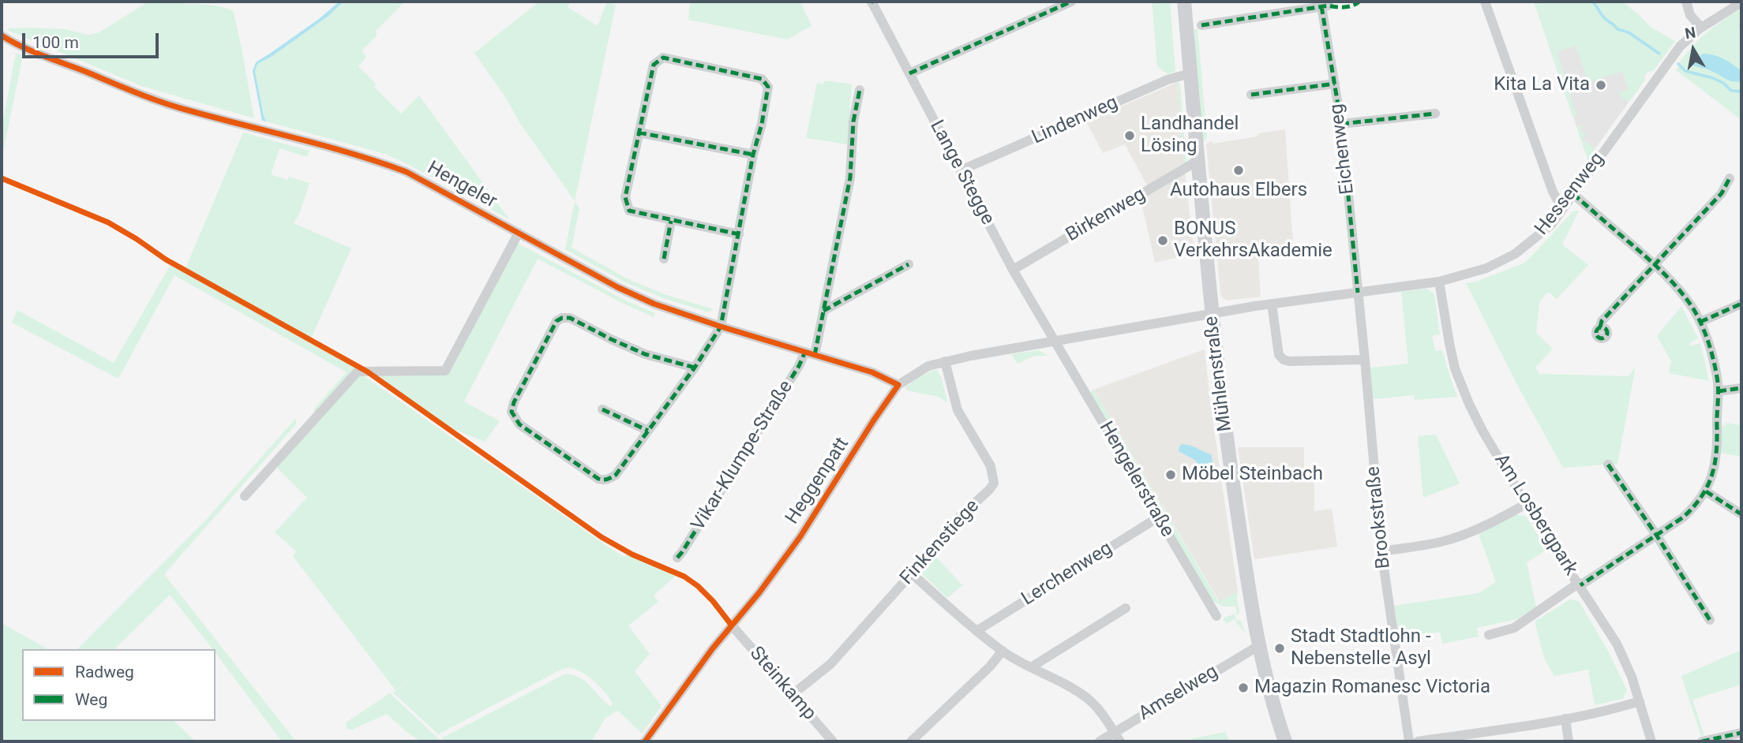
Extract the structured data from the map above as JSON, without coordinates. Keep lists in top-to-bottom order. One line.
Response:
{"streets":{"main road":["Mühlenstraße"],"street":["Lindenweg","Eichenweg","Lange Stegge","Hengeler","Hessenweg","Birkenweg","Vikar-Klumpe-Straße","Hengelerstraße","Heggenpatt","Am Losbergpark","Brookstraße","Finkenstiege","Lerchenweg","Steinkamp","Amselweg"]},"crossings":[["Lindenweg","Lange Stegge"],["Lindenweg","Mühlenstraße"],["Eichenweg","Hessenweg"],["Eichenweg","Brookstraße"],["Lange Stegge","Birkenweg"],["Lange Stegge","Hengelerstraße"],["Hengeler","Vikar-Klumpe-Straße"],["Hengeler","Heggenpatt"],["Hessenweg","Mühlenstraße"],["Hessenweg","Am Losbergpark"],["Hessenweg","Brookstraße"],["Birkenweg","Mühlenstraße"],["Mühlenstraße","Amselweg"],["Hengelerstraße","Lerchenweg"],["Heggenpatt","Steinkamp"],["Finkenstiege","Steinkamp"]],"places":["Kita La Vita","Landhandel Lösing","Autohaus Elbers","BONUS VerkehrsAkademie","Möbel Steinbach","Stadt Stadtlohn - Nebenstelle Asyl","Magazin Romanesc Victoria"],"legend":["Radweg","Weg"],"scale_bar":"100 m","north":"top"}
